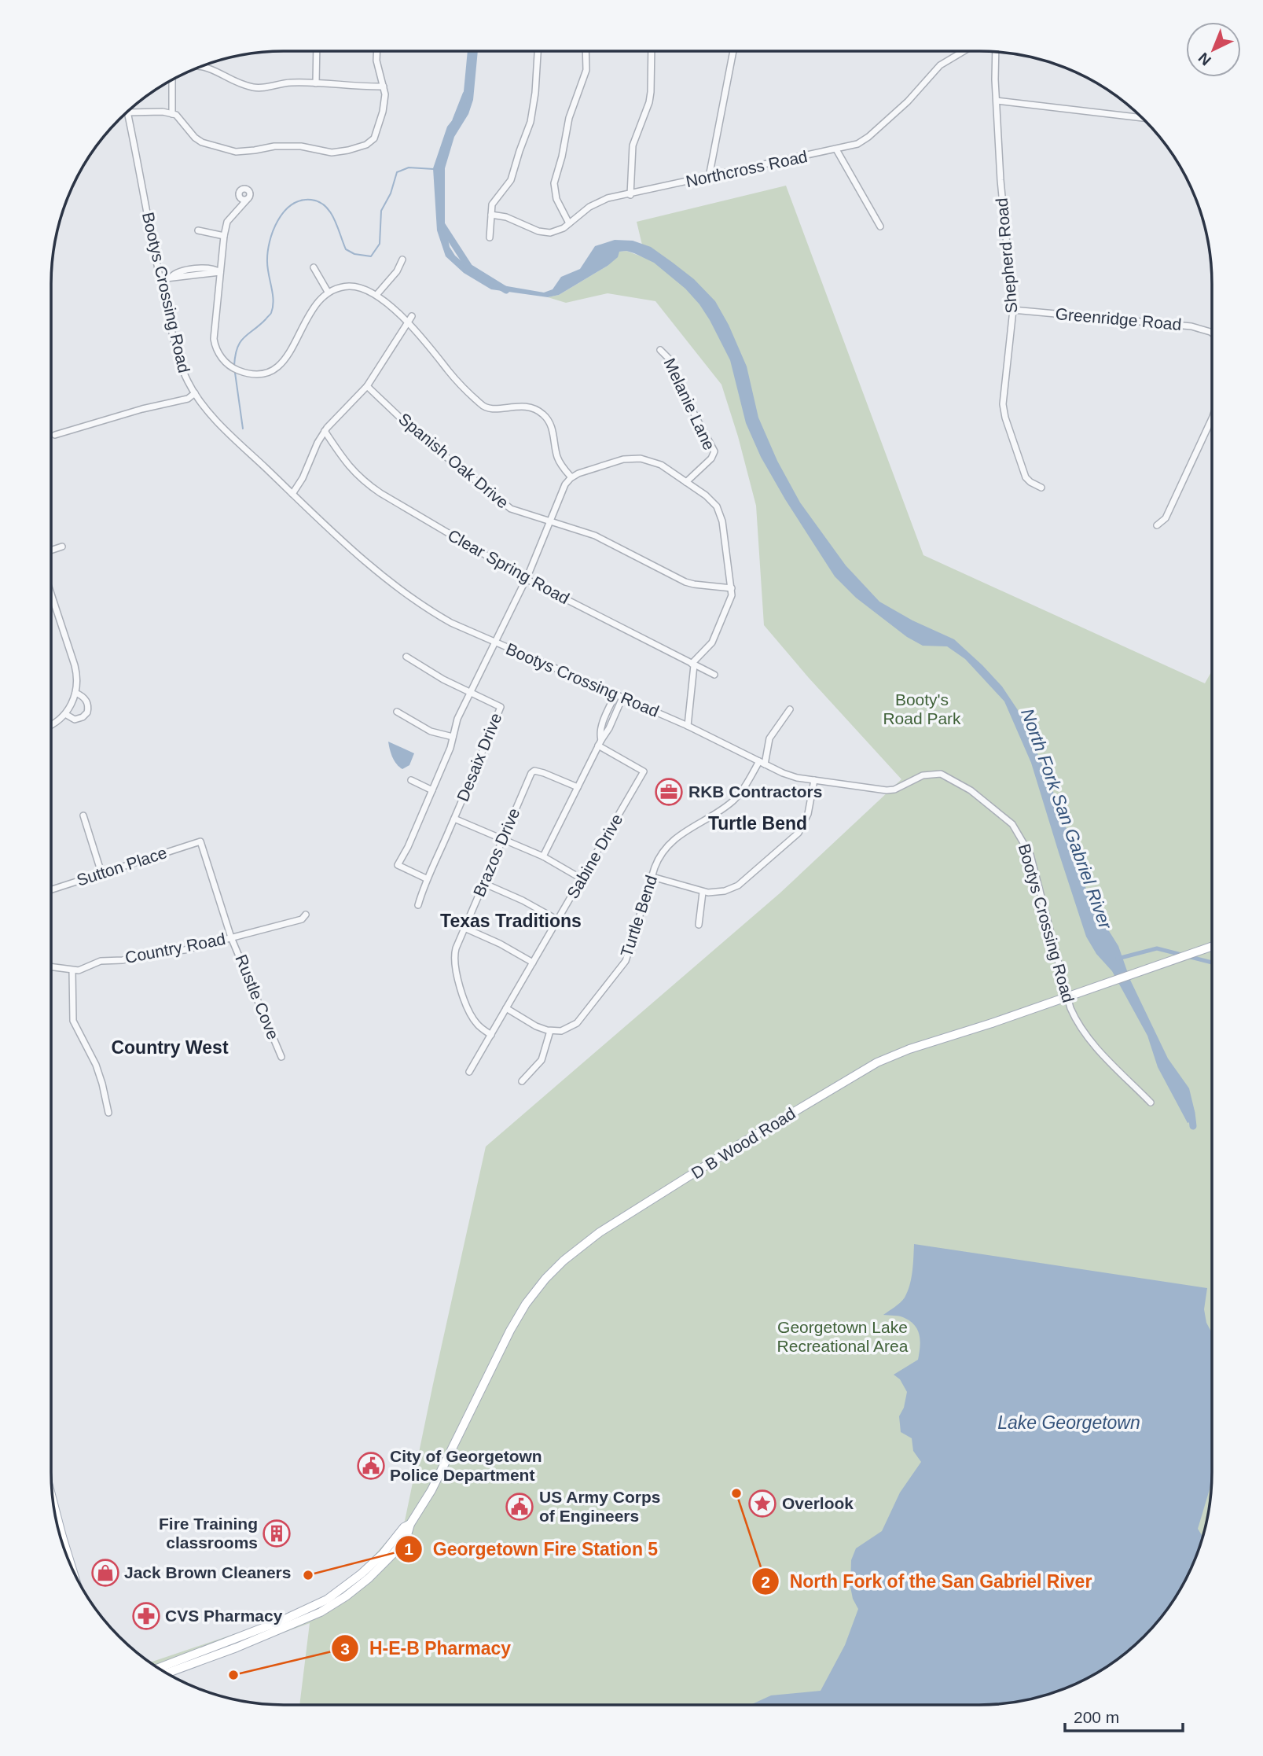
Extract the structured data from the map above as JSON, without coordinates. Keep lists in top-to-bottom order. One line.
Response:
{"streets":{"main road":["D B Wood Road"],"street":["Northcross Road","Shepherd Road","Bootys Crossing Road","Greenridge Road","Melanie Lane","Spanish Oak Drive","Clear Spring Road","Desaix Drive","Brazos Drive","Sabine Drive","Sutton Place","Turtle Bend","Country Road","Rustle Cove"]},"crossings":[["Shepherd Road","Greenridge Road"],["Bootys Crossing Road","Turtle Bend"],["Brazos Drive","Sabine Drive"],["Sutton Place","Rustle Cove"],["Country Road","Rustle Cove"]],"districts":["Turtle Bend","Texas Traditions","Country West"],"water":["North Fork San Gabriel River","Lake Georgetown"],"parks":["Booty's Road Park","Georgetown Lake Recreational Area"],"places":{"office":["RKB Contractors"],"public building":["City of Georgetown Police Department","US Army Corps of Engineers"],"other":["North Fork of the San Gabriel River","Georgetown Fire Station 5","H-E-B Pharmacy"],"place":["Overlook"],"building":["Fire Training classrooms"],"shop":["Jack Brown Cleaners"],"pharmacy":["CVS Pharmacy"]},"scale_bar":"200 m","north":"bottom left"}
